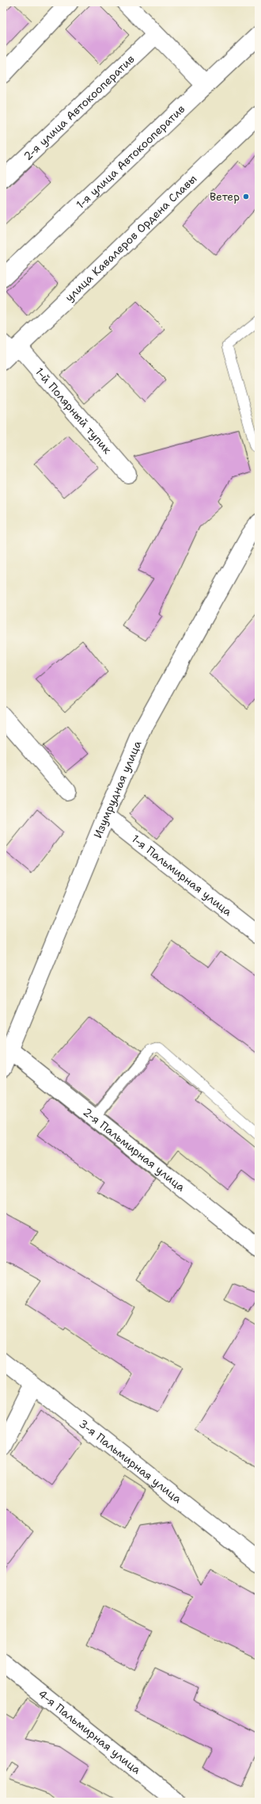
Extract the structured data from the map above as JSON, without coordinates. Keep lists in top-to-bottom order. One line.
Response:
{"streets":{"street":["2-я улица Автокооператив","1-я улица Автокооператив","улица Кавалеров Ордена Славы","1-й Полярный тупик","Изумрудная улица","1-я Пальмирная улица","2-я Пальмирная улица","3-я Пальмирная улица","4-я Пальмирная улица"]},"crossings":[["улица Кавалеров Ордена Славы","1-й Полярный тупик"],["Изумрудная улица","1-я Пальмирная улица"],["Изумрудная улица","2-я Пальмирная улица"]],"places":["Ветер"]}
